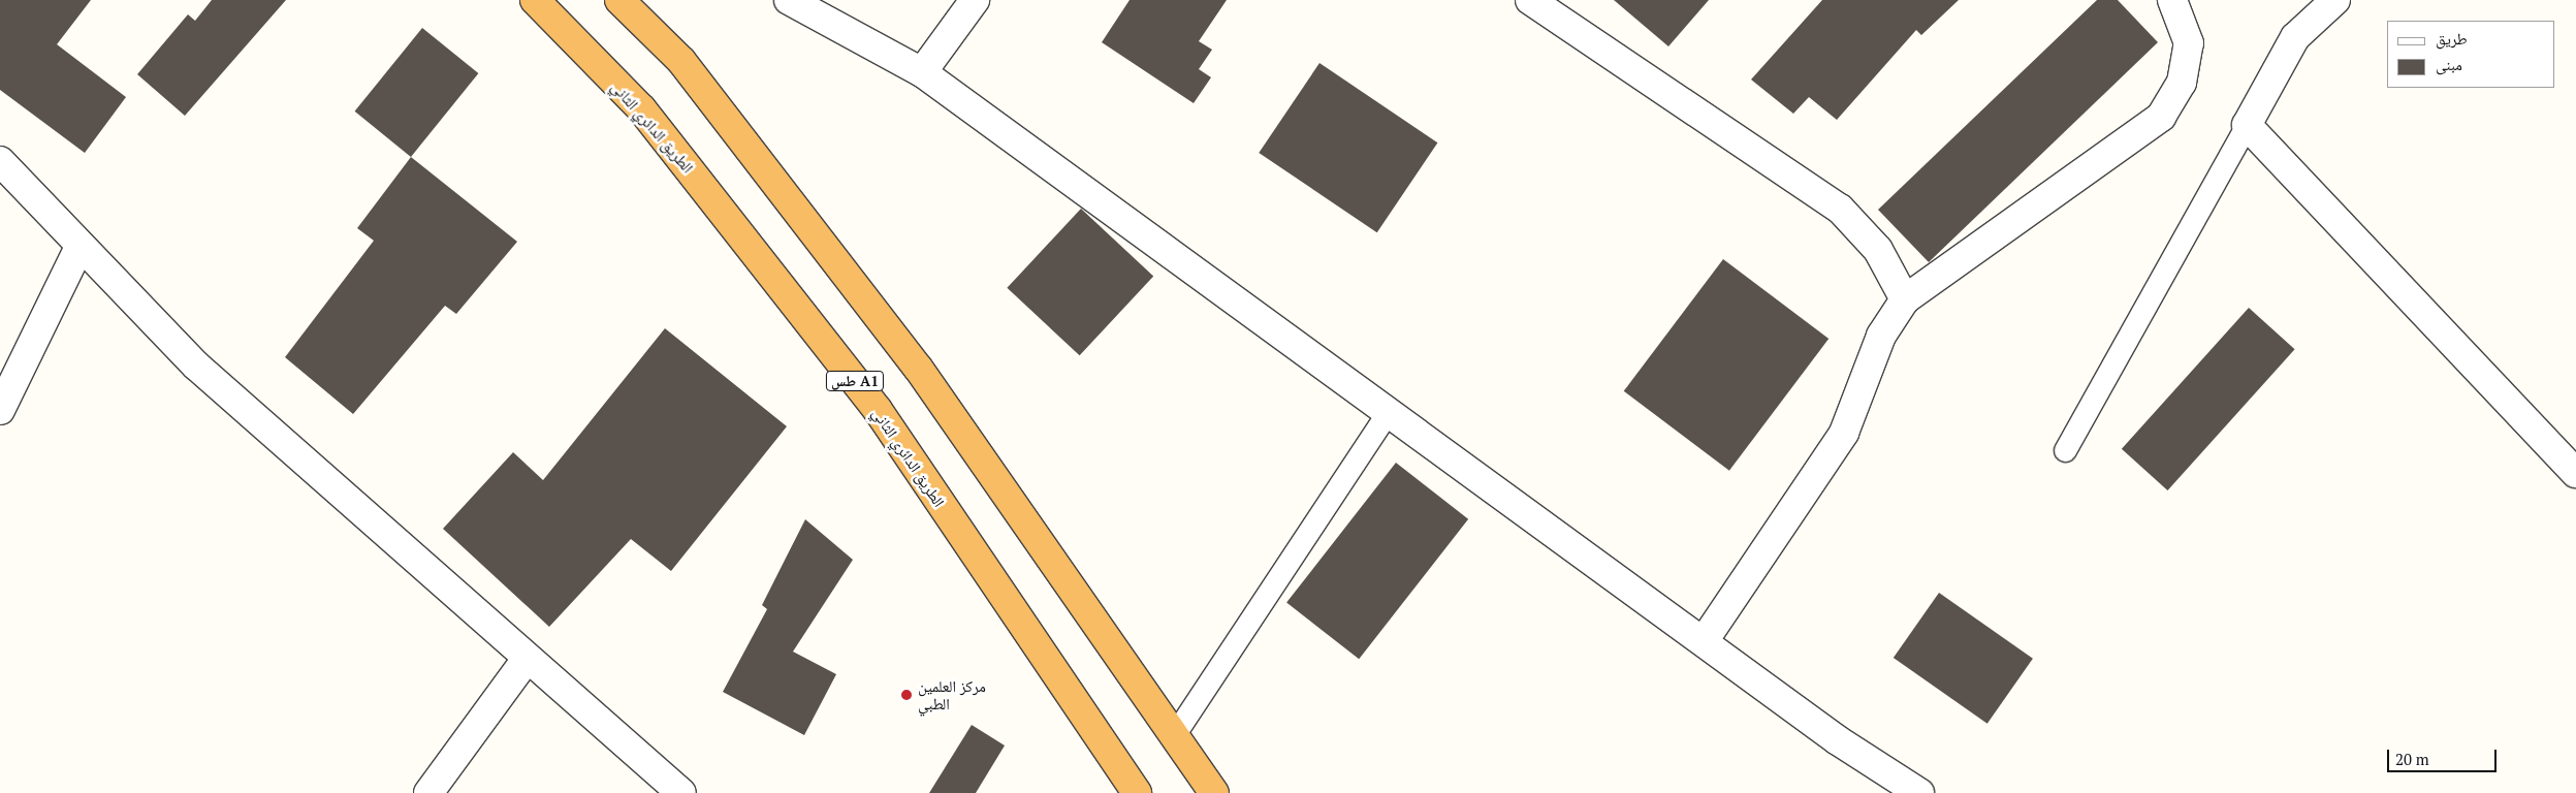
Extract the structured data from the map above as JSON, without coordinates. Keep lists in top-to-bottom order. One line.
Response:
{"streets":{"highway":["الطريق الدائري الثاني","طس A1"]},"places":["مركز العلمين الطبي"],"legend":["طريق","مبنى"],"scale_bar":"20 m"}
